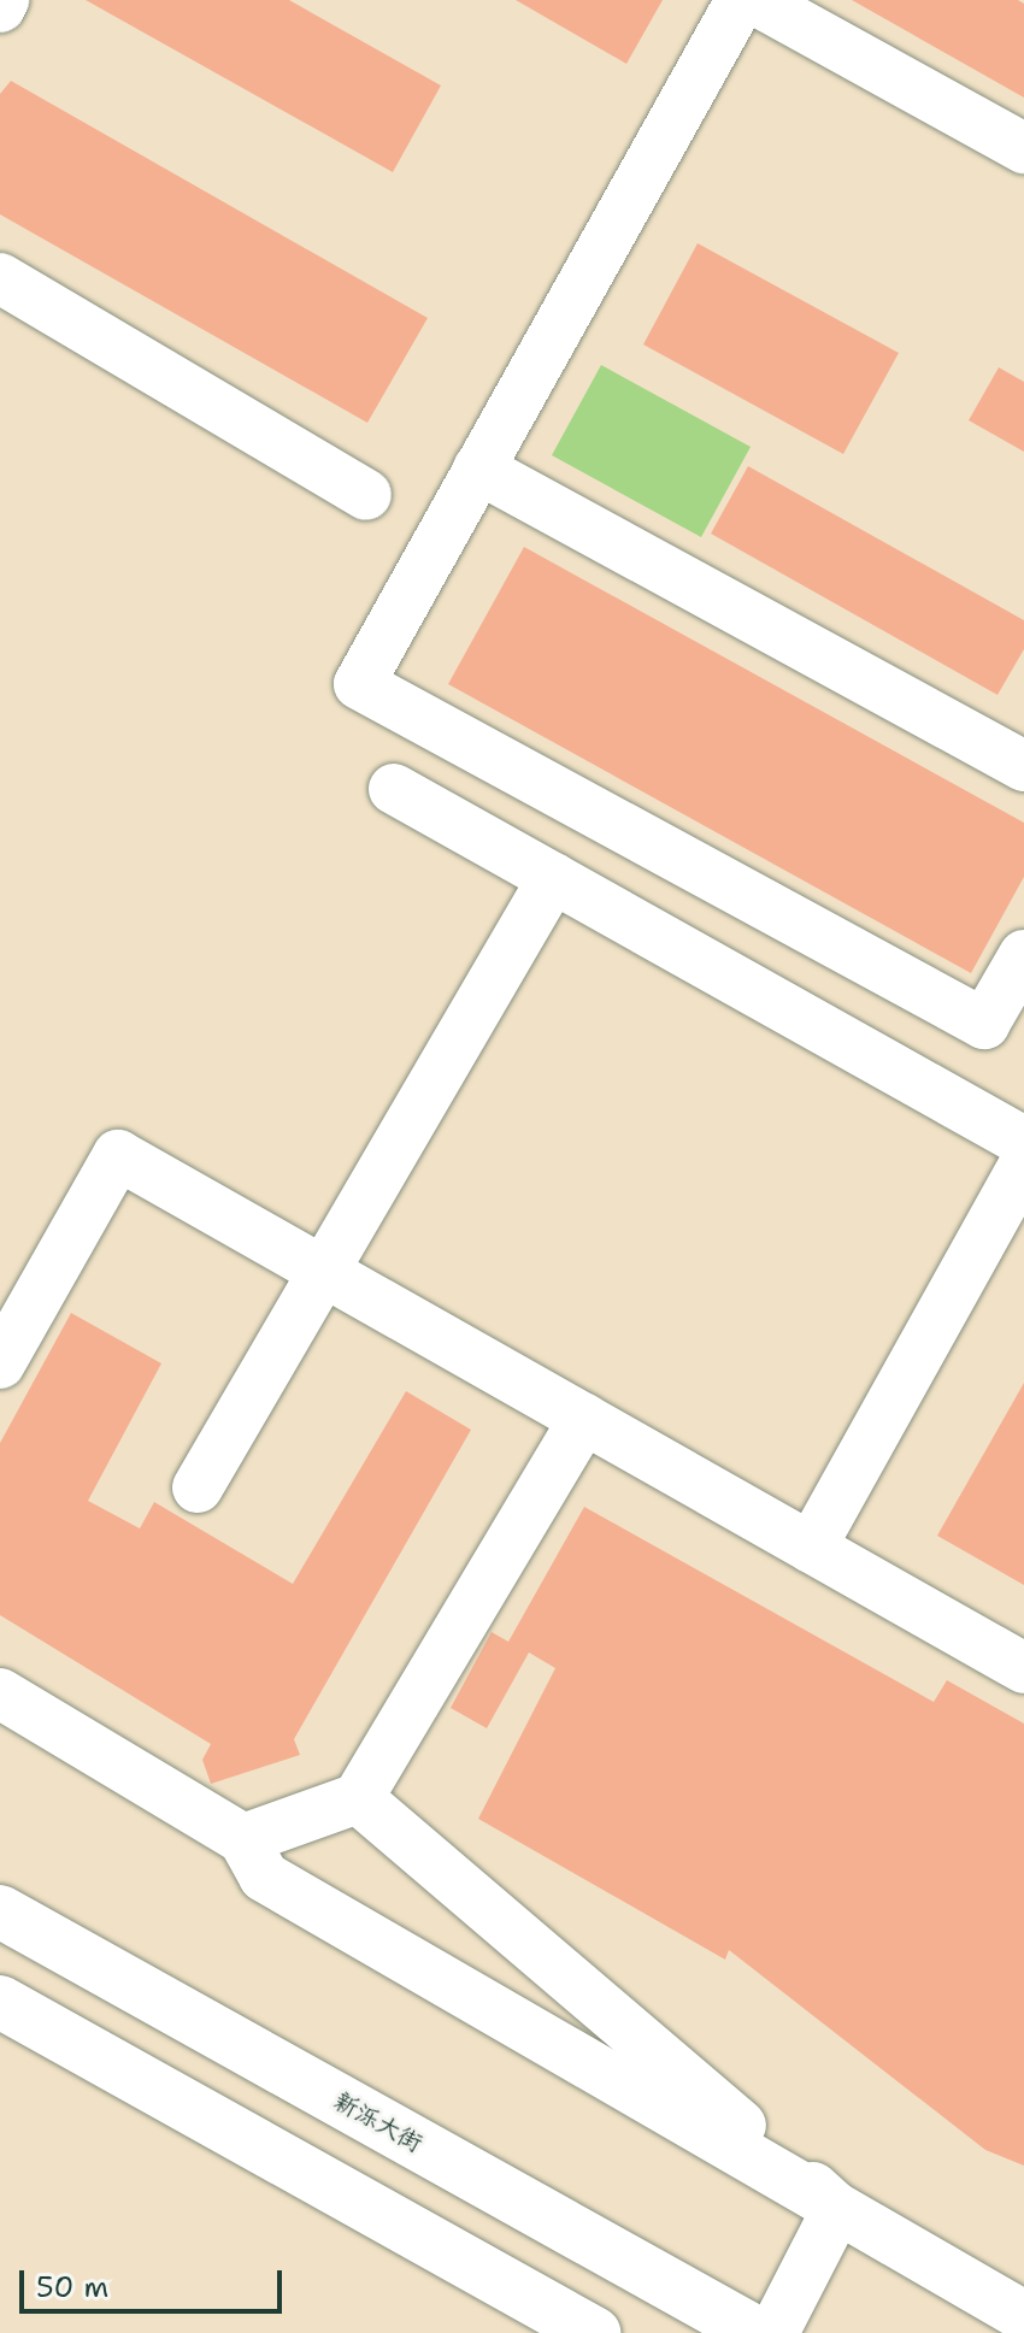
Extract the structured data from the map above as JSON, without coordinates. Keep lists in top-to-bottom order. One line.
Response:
{"streets":{"main road":["新泺大街"]},"scale_bar":"50 m"}
